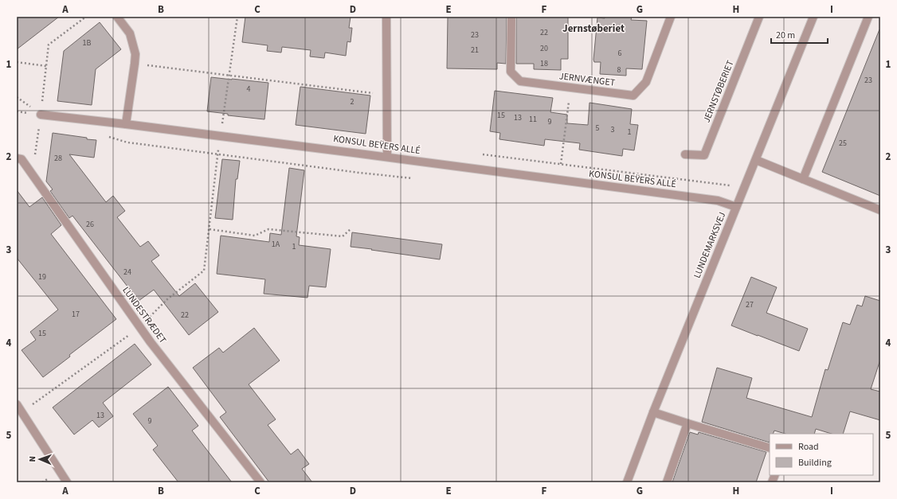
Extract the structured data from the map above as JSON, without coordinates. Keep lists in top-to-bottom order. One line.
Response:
{"streets":{"street":["JERNVÆNGET","JERNSTØBERIET","KONSUL BEŸERS ALLÉ","LUNDEMARKSVEJ","LUNDESTRÆDET"]},"crossings":[["KONSUL BEŸERS ALLÉ","LUNDEMARKSVEJ"]],"districts":["Jernstøberiet"],"house_numbers":["22","23","1B","20","21","6","18","8","23","4","2","15","13","11","9","5","3","1","25","28","26","1A","1","24","19","27","17","22","15","13","9"],"legend":["Road","Building"],"scale_bar":"20 m","north":"left","grid":{"columns":["A","B","C","D","E","F","G","H","I"],"rows":["1","2","3","4","5"]}}
